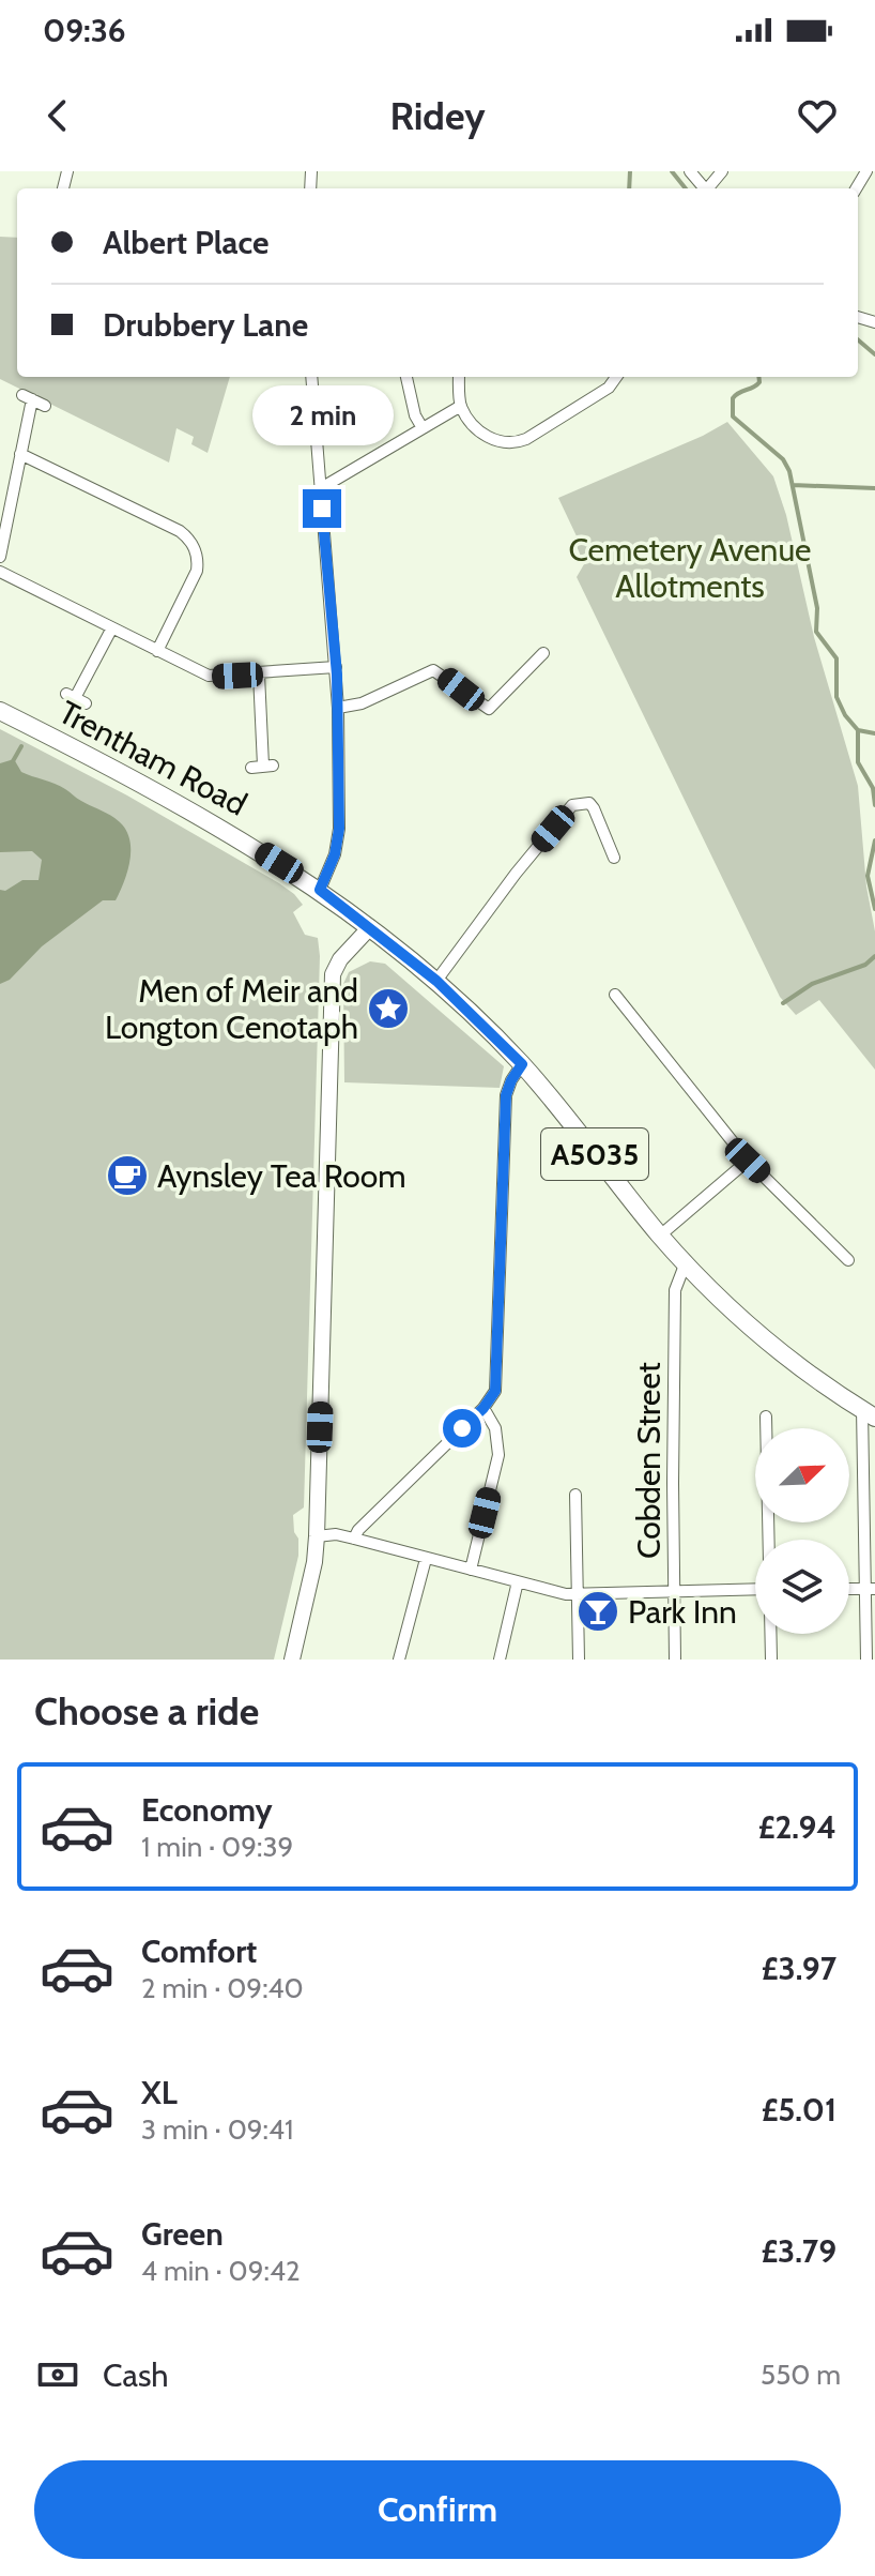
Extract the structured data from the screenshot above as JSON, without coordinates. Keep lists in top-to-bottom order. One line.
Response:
{"streets":{"main road":["Trentham Road","A5035"],"street":["Cobden Street"]},"crossings":[["Trentham Road","Cobden Street"]],"parks":["Cemetery Avenue Allotments"],"places":{"place":["Men of Meir and Longton Cenotaph"],"cafe":["Aynsley Tea Room"],"bar":["Park Inn"]},"north":"top right","page":{"status":"09:36","header":"Ridey","banner":["Albert Place","Drubbery Lane"],"bubble":"2 min","heading":"Choose a ride","list":[{"name":"Economy","note":"1 min · 09:39","value":"£2.94"},{"name":"Comfort","note":"2 min · 09:40","value":"£3.97"},{"name":"XL","note":"3 min · 09:41","value":"£5.01"},{"name":"Green","note":"4 min · 09:42","value":"£3.79"}],"pay":["Cash","550 m"],"buttons":"Confirm"}}
